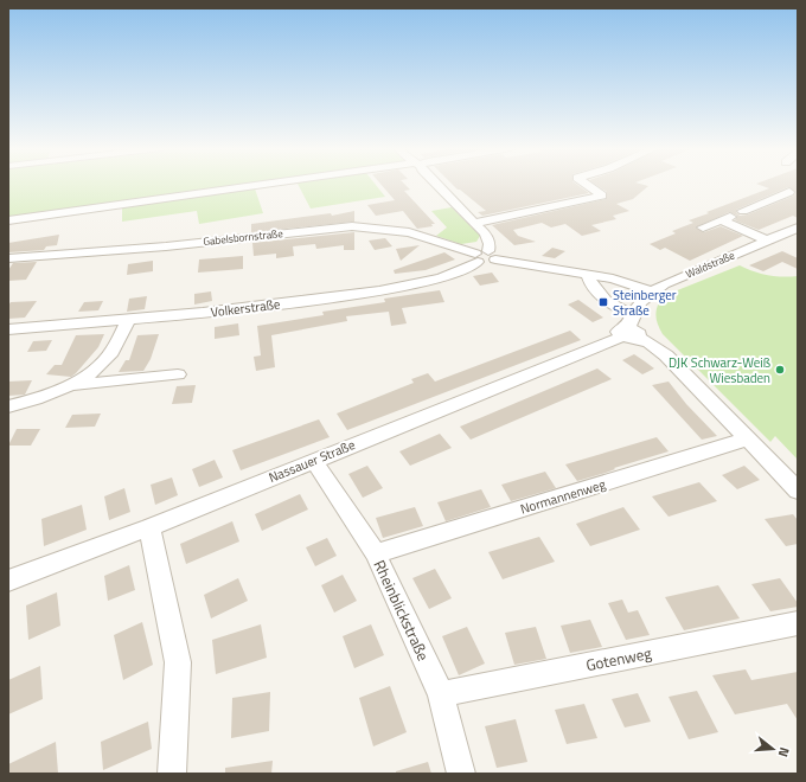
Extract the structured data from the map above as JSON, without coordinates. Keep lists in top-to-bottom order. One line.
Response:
{"streets":{"street":["Gabelsbornstraße","Waldstraße","Volkerstraße","Nassauer Straße","Normannenweg","Rheinblickstraße","Gotenweg"]},"crossings":[["Gabelsbornstraße","Volkerstraße"],["Waldstraße","Nassauer Straße"],["Nassauer Straße","Rheinblickstraße"],["Normannenweg","Rheinblickstraße"],["Rheinblickstraße","Gotenweg"]],"places":{"transit":["Steinberger Straße"],"other":["DJK Schwarz-Weiß Wiesbaden"]},"north":"right"}
